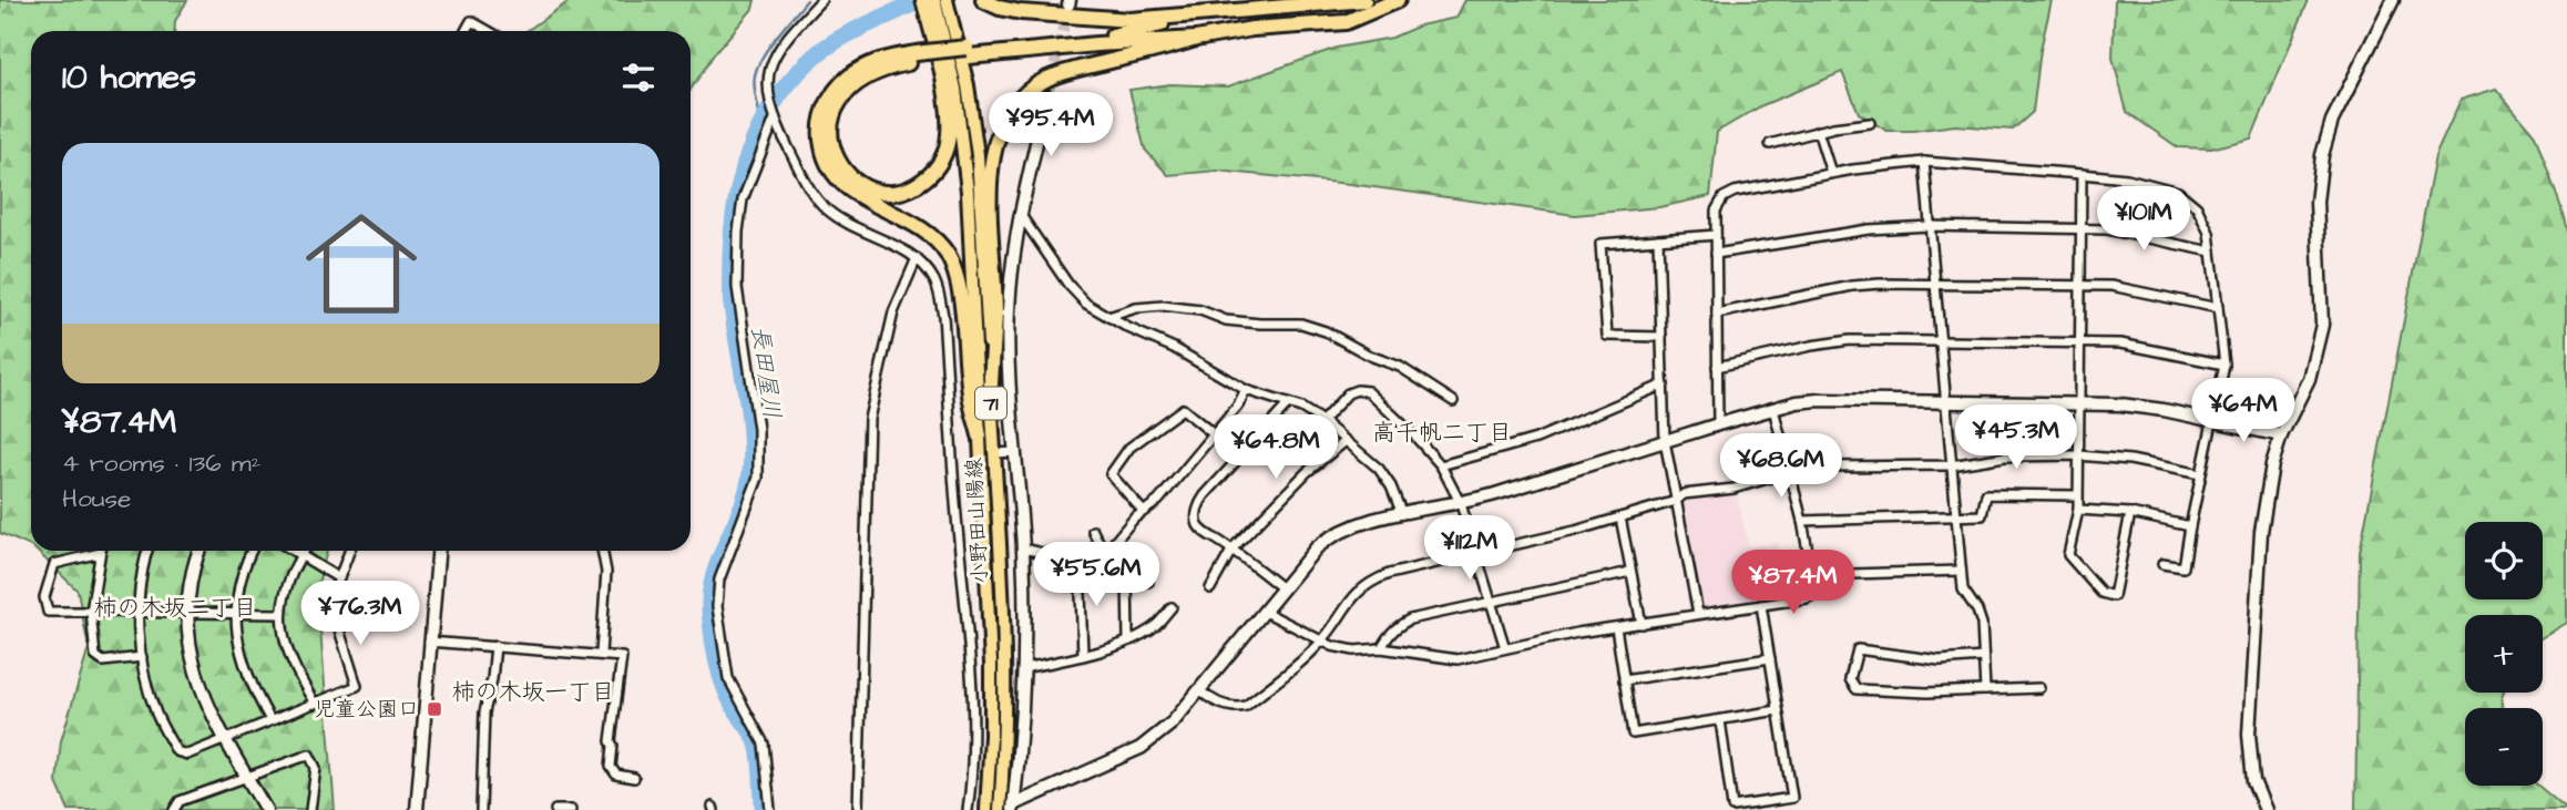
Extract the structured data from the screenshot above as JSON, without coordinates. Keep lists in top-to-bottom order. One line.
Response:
{"streets":{"main road":["71","小野田山陽線"]},"districts":["高千帆二丁目","柿の木坂二丁目","柿の木坂一丁目"],"water":["長田屋川"],"places":{"transit":["児童公園口"]},"page":{"heading":"10 homes","price":["¥95.4M","¥101M","¥64M","¥45.3M","¥64.8M","¥68.6M","¥112M","¥55.6M","¥87.4M","¥76.3M"],"list":[{"name":"¥87.4M","note":"4 rooms · 136 m² · House"}],"map_buttons":["+","−"]}}
